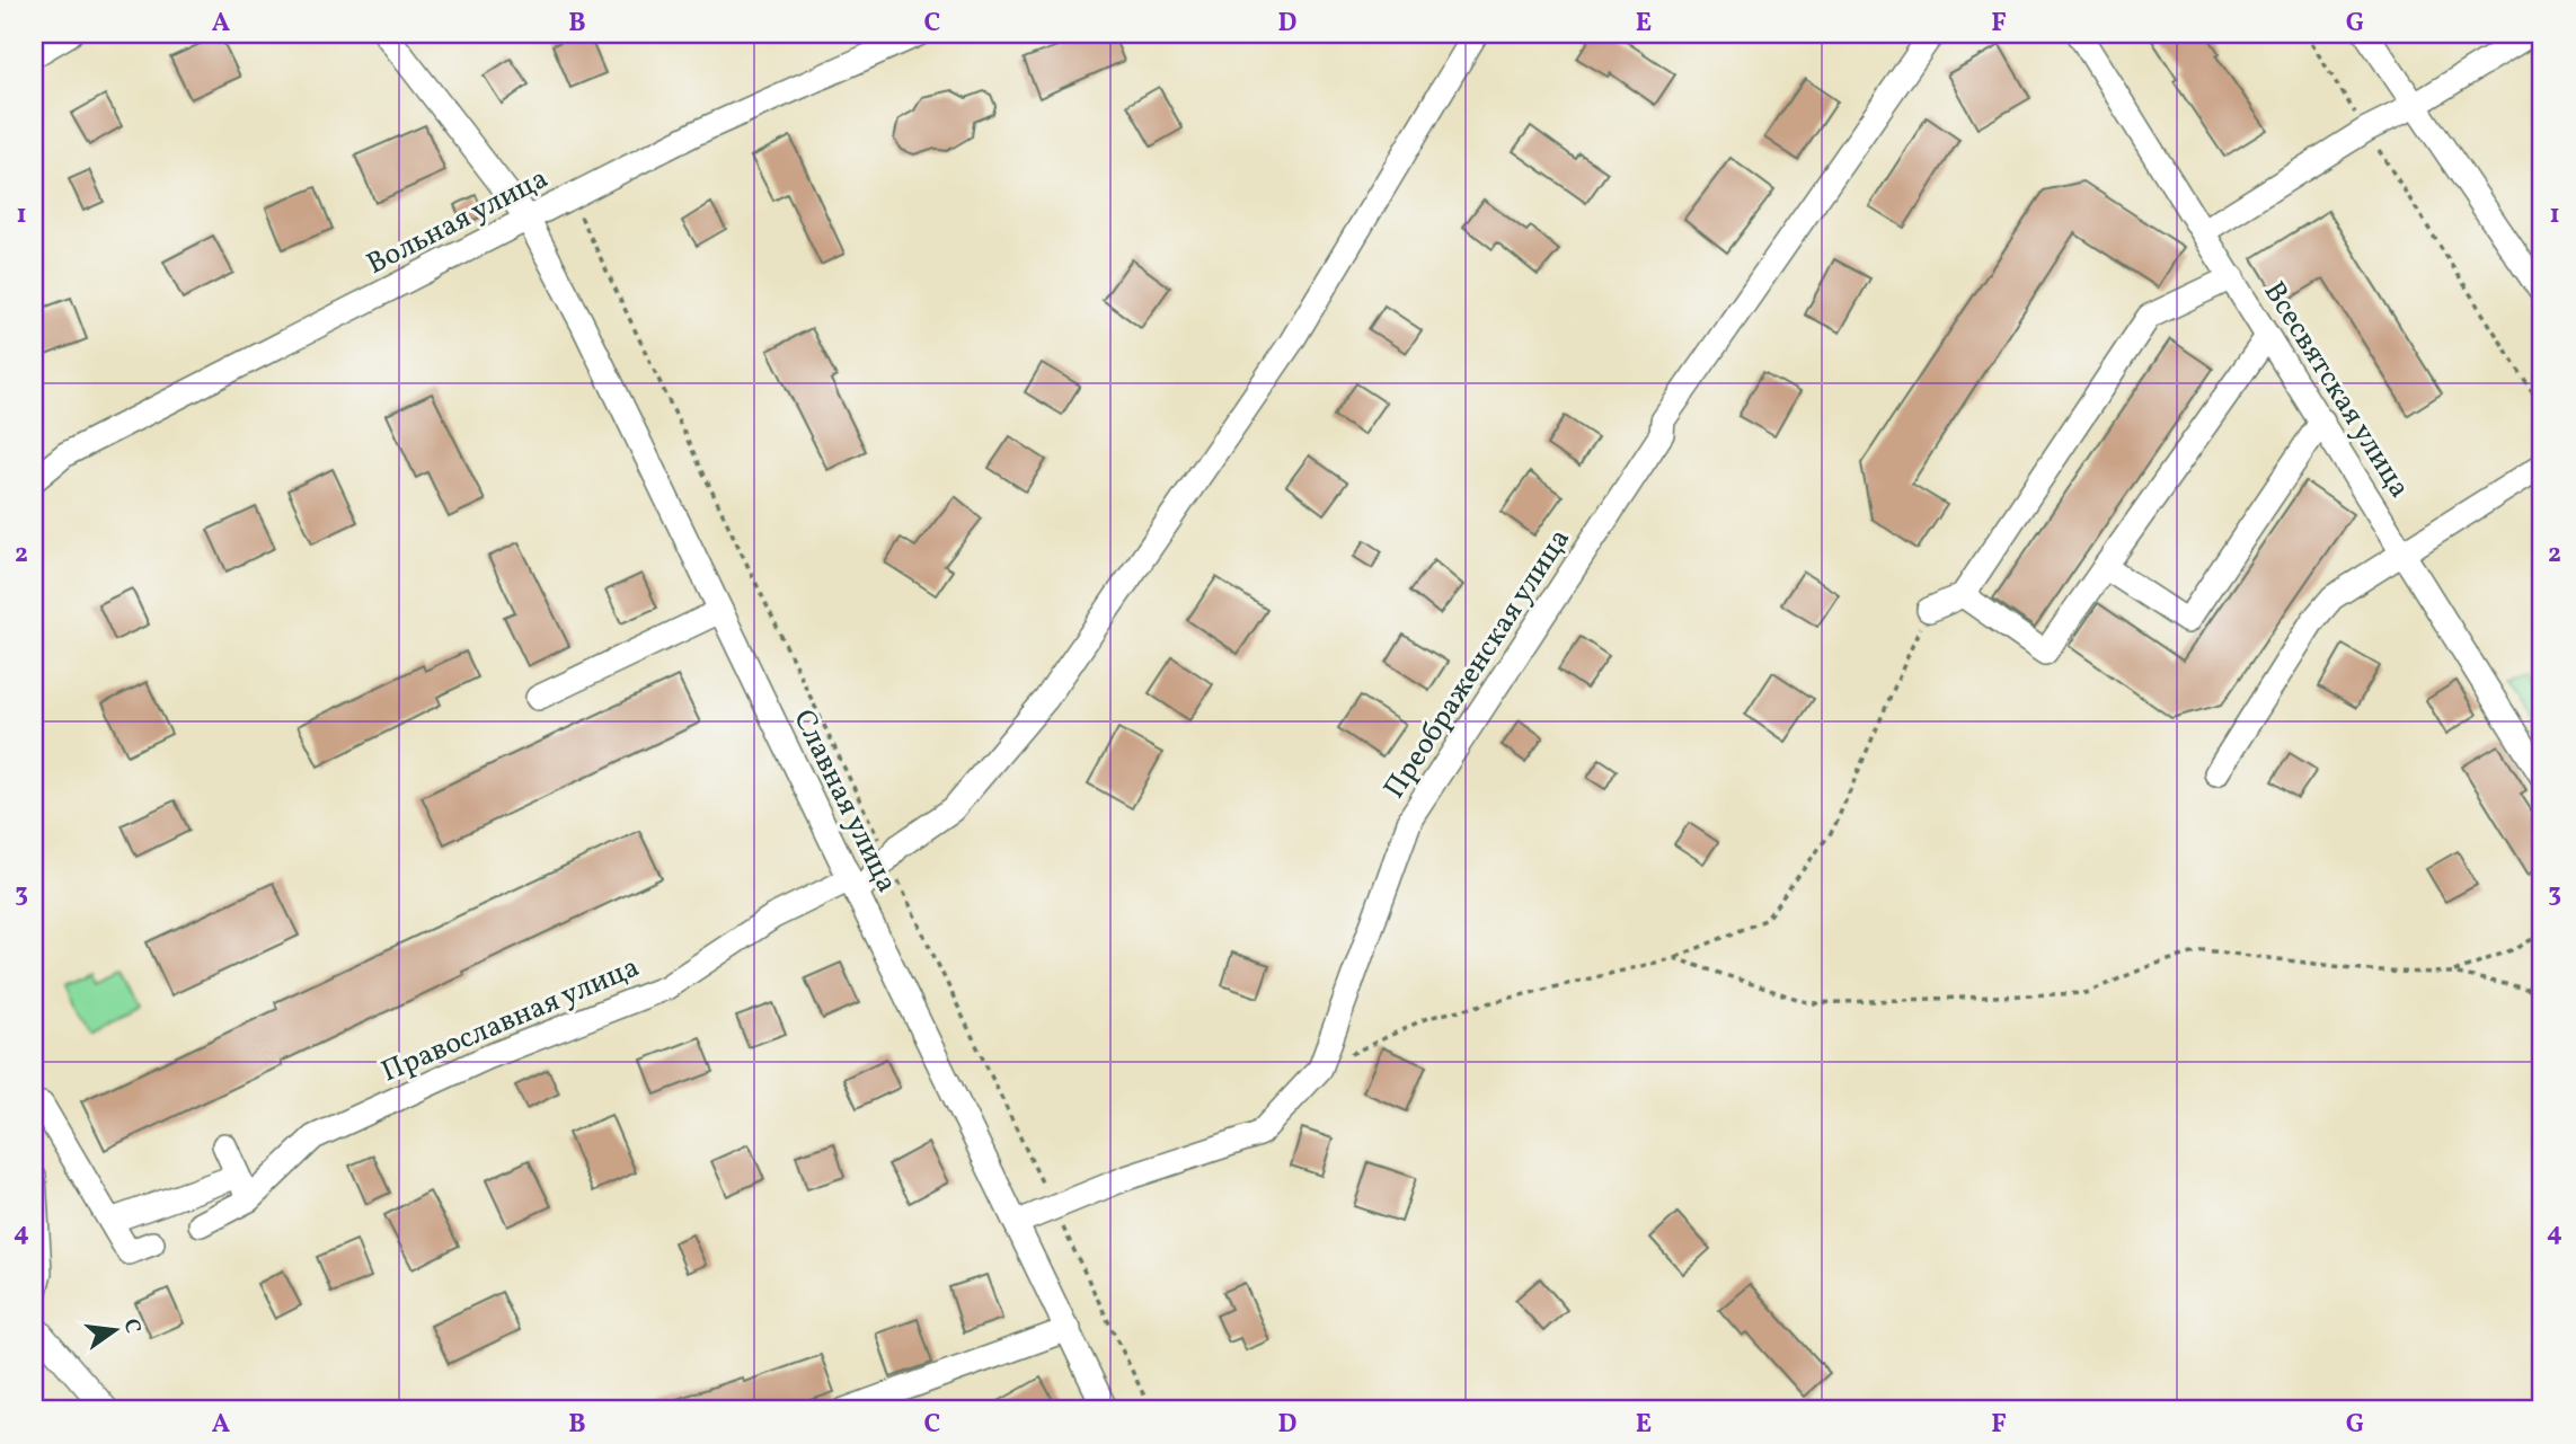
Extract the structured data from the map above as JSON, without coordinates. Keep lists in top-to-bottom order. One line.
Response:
{"streets":{"street":["Вольная улица","Всесвятская улица","Преображенская улица","Славная улица","Православная улица"]},"crossings":[["Вольная улица","Славная улица"],["Преображенская улица","Славная улица"],["Славная улица","Православная улица"]],"north":"right","grid":{"columns":["A","B","C","D","E","F","G"],"rows":["1","2","3","4"]}}
